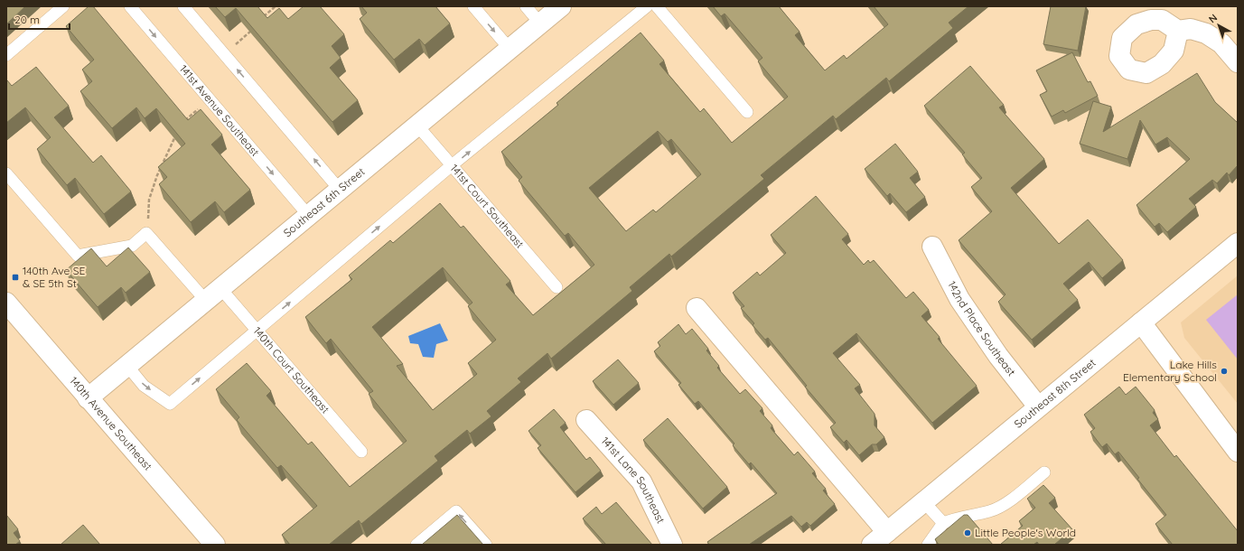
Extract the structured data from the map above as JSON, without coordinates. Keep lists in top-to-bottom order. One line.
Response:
{"streets":{"street":["Southeast 6th Street","142nd Place Southeast","Southeast 8th Street","140th Avenue Southeast","141st Lane Southeast"],"lane":["141st Avenue Southeast","141st Court Southeast","140th Court Southeast"]},"crossings":[["141st Avenue Southeast","Southeast 6th Street"],["Southeast 6th Street","141st Court Southeast"],["Southeast 6th Street","140th Court Southeast"],["Southeast 6th Street","140th Avenue Southeast"],["142nd Place Southeast","Southeast 8th Street"]],"places":{"transit":["140th Ave SE & SE 5th St"],"other":["Lake Hills Elementary School","Little People's World"]},"scale_bar":"20 m","north":"top left"}
